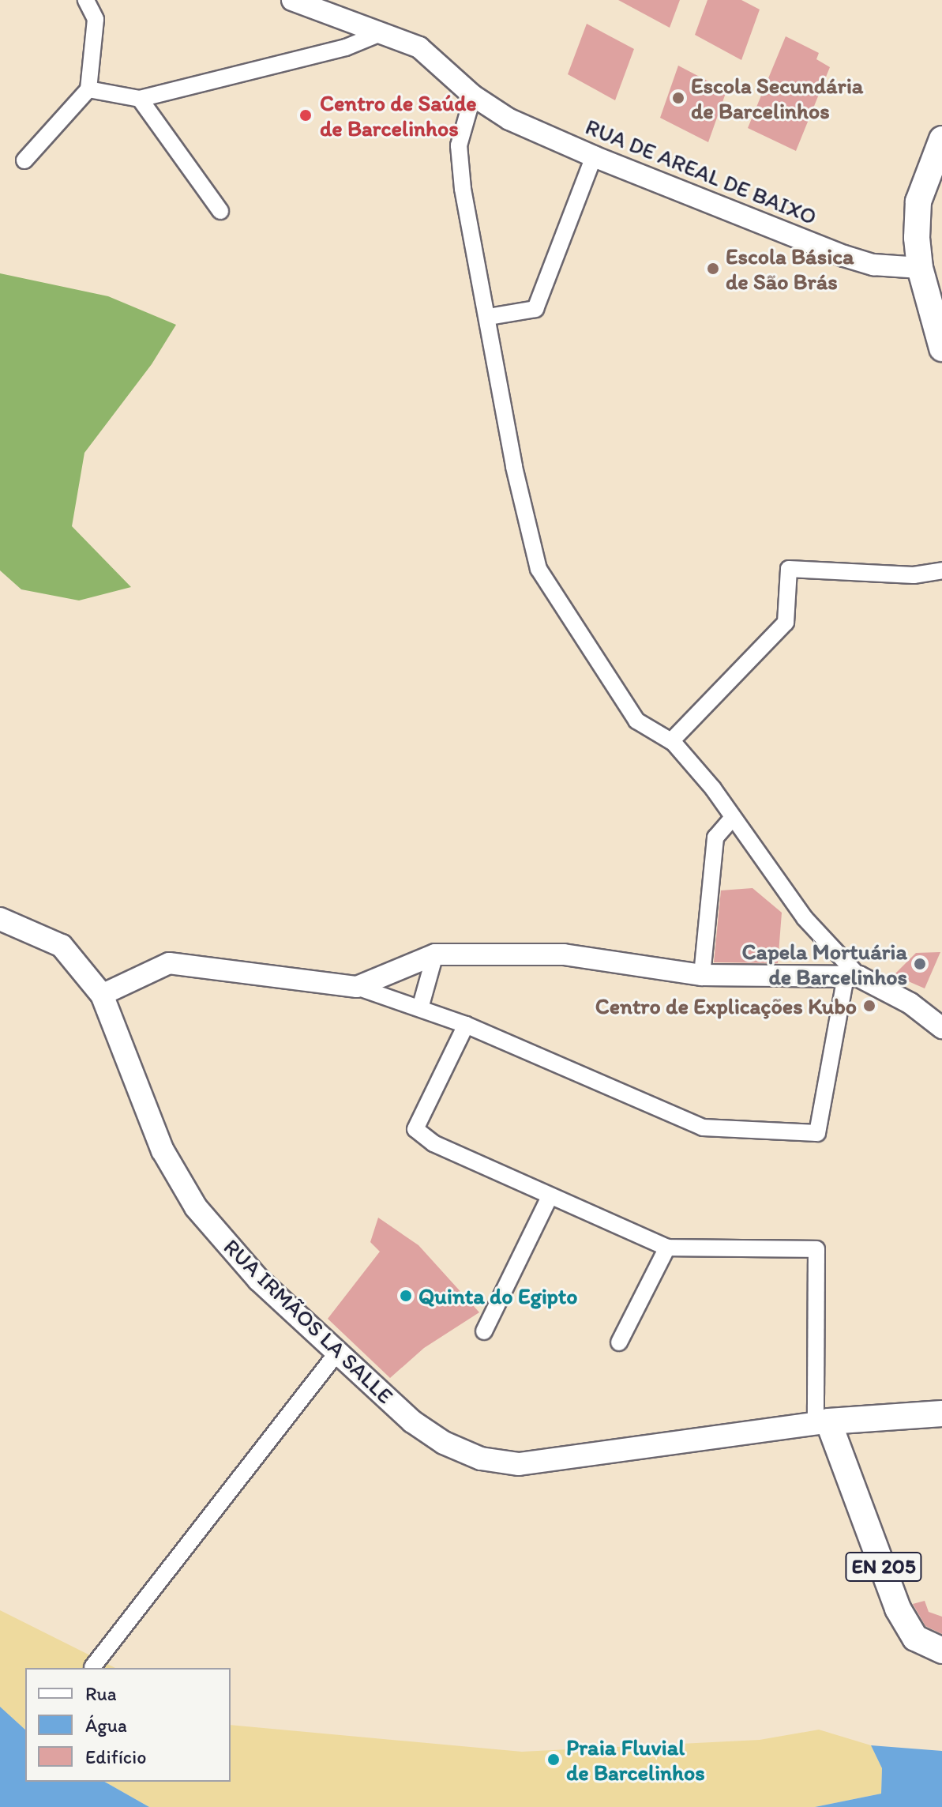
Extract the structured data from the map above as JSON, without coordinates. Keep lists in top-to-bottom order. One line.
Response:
{"streets":{"main road":["RUA IRMÃOS LA SALLE","EN 205"],"street":["RUA DE AREAL DE BAIXO"]},"crossings":[["RUA IRMÃOS LA SALLE","EN 205"]],"places":["Escola Secundária de Barcelinhos","Centro de Saúde de Barcelinhos","Escola Básica de São Brás","Capela Mortuária de Barcelinhos","Centro de Explicações Kubo","Quinta do Egipto","Praia Fluvial de Barcelinhos"],"legend":["Rua","Água","Edifício"]}
